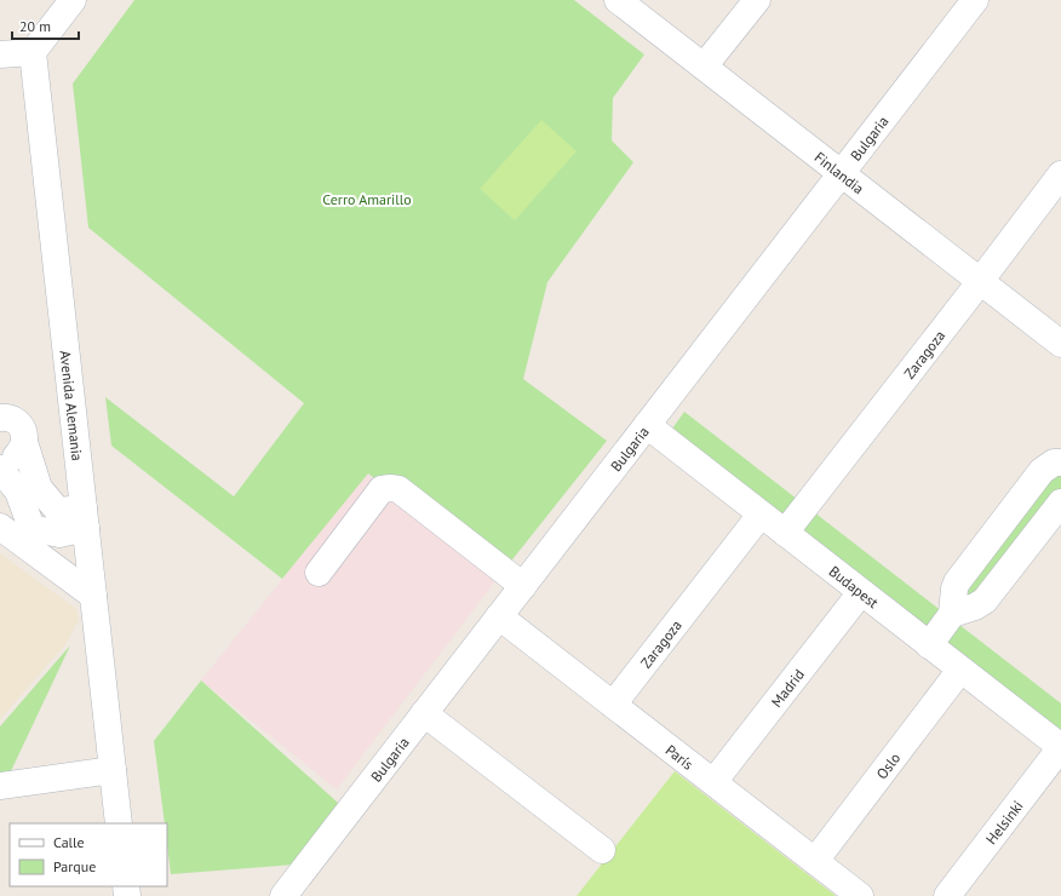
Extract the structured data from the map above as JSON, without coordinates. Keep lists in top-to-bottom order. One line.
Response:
{"streets":{"street":["Bulgaria","Finlandia","Zaragoza","Avenida Alemania","Budapest","Madrid","París","Oslo","Helsinki"]},"crossings":[["Bulgaria","Finlandia"],["Bulgaria","Budapest"],["Bulgaria","París"],["Finlandia","Zaragoza"],["Zaragoza","Budapest"],["Zaragoza","París"],["Budapest","Madrid"],["Budapest","Oslo"],["Budapest","Helsinki"],["Madrid","París"],["París","Oslo"]],"parks":["Cerro Amarillo"],"legend":["Calle","Parque"],"scale_bar":"20 m"}
